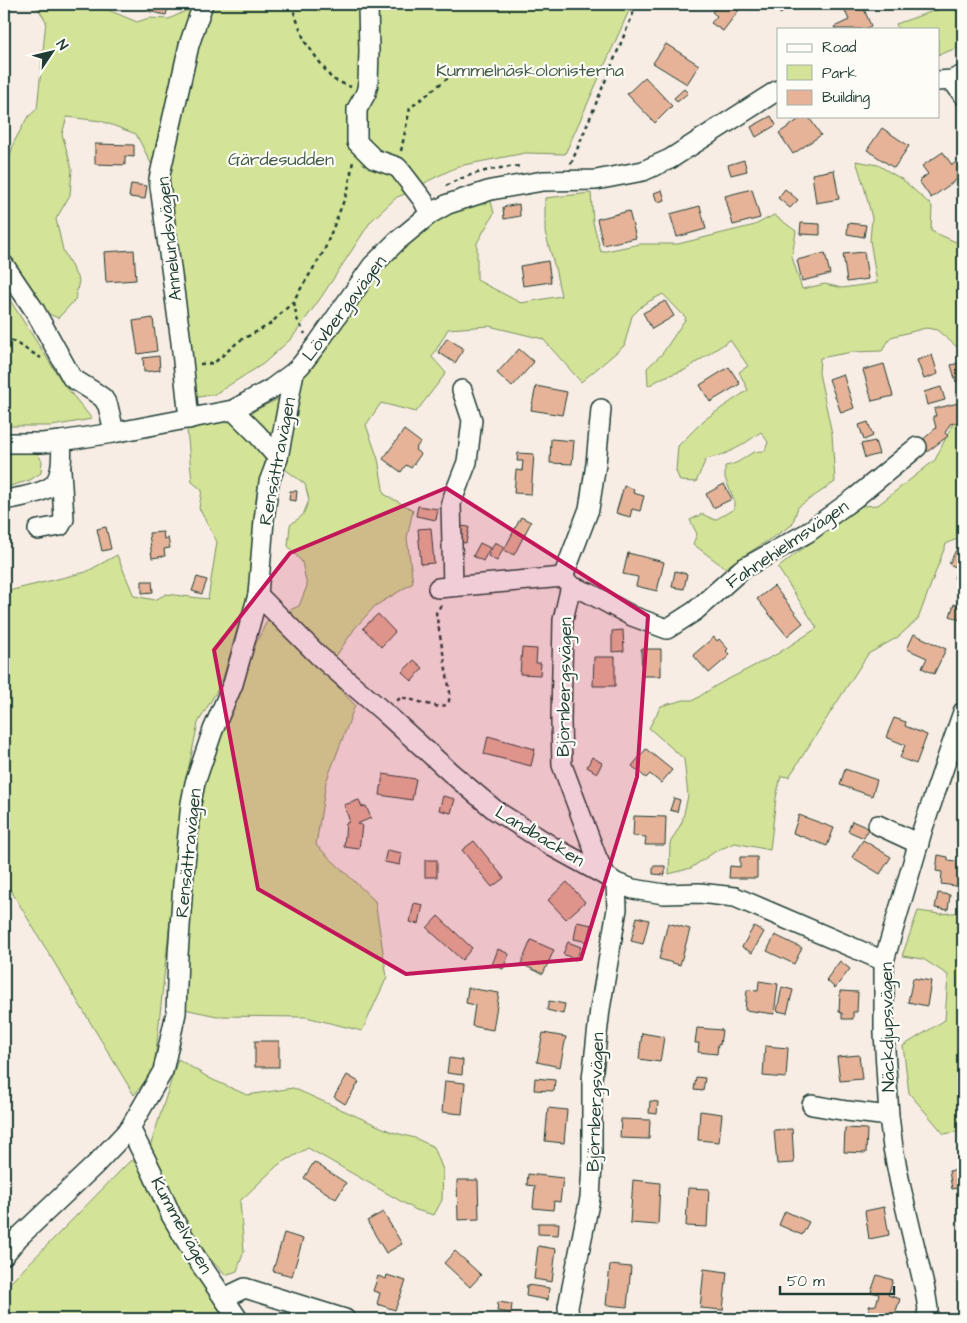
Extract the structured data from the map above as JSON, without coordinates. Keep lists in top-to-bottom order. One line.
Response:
{"streets":{"street":["Annelundsvägen","Lövbergavägen","Rensättravägen","Fahnehielmsvägen","Björnbergsvägen","Landbacken","Näckdjupsvägen","Kummelvägen"]},"crossings":[["Annelundsvägen","Lövbergavägen"],["Lövbergavägen","Rensättravägen"],["Rensättravägen","Landbacken"],["Rensättravägen","Kummelvägen"],["Fahnehielmsvägen","Björnbergsvägen"],["Björnbergsvägen","Landbacken"],["Landbacken","Näckdjupsvägen"]],"parks":["Kummelnäskolonisterna","Gärdesudden"],"legend":["Road","Park","Building"],"scale_bar":"50 m","north":"top right"}
